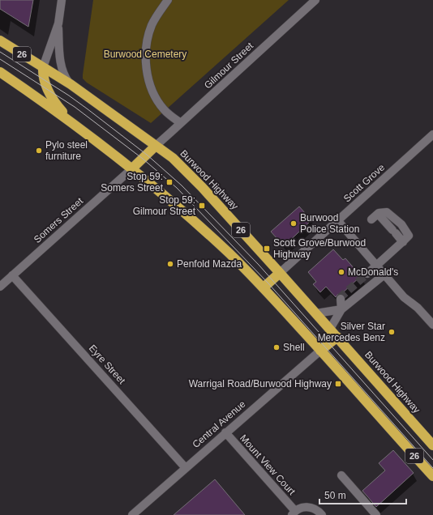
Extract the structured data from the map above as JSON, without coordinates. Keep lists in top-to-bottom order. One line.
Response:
{"streets":{"highway":["26","Burwood Highway"],"street":["Gilmour Street","Scott Grove","Somers Street","Eyre Street","Central Avenue","Mount View Court"]},"crossings":[["26","Somers Street"],["26","Central Avenue"],["Gilmour Street","Burwood Highway"],["Burwood Highway","Scott Grove"],["Somers Street","Eyre Street"],["Eyre Street","Central Avenue"],["Central Avenue","Mount View Court"]],"parks":["Burwood Cemetery"],"places":{"other":["Pylo steel furniture","Burwood Police Station","Penfold Mazda","McDonald's","Silver Star Mercedes Benz","Shell"],"transit":["Stop 59: Somers Street","Stop 59: Gilmour Street","Scott Grove/Burwood Highway","Warrigal Road/Burwood Highway"]},"scale_bar":"50 m"}
